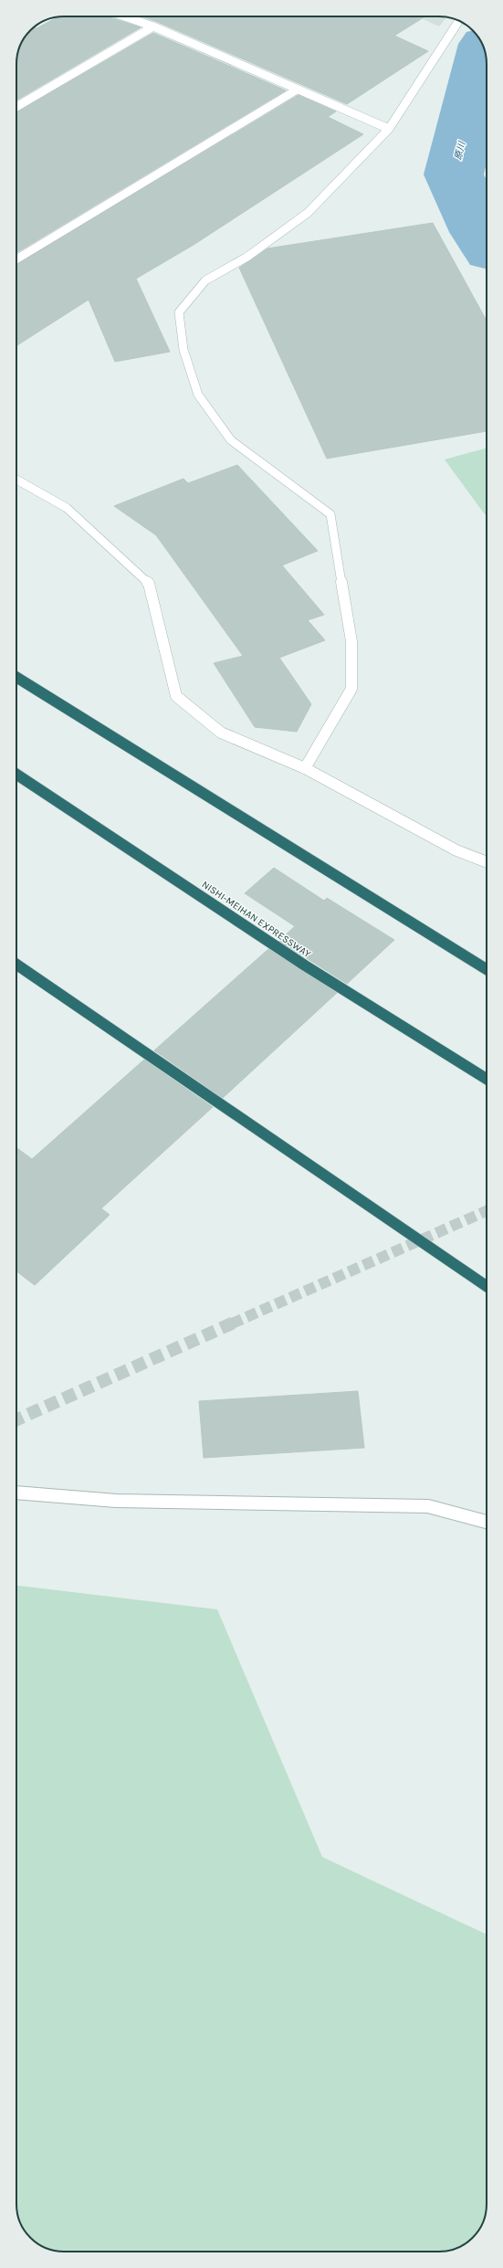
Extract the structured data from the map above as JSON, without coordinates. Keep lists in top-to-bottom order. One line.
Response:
{"streets":{"highway":["NISHI-MEIHAN EXPRESSWAY"]},"water":["原川"]}
